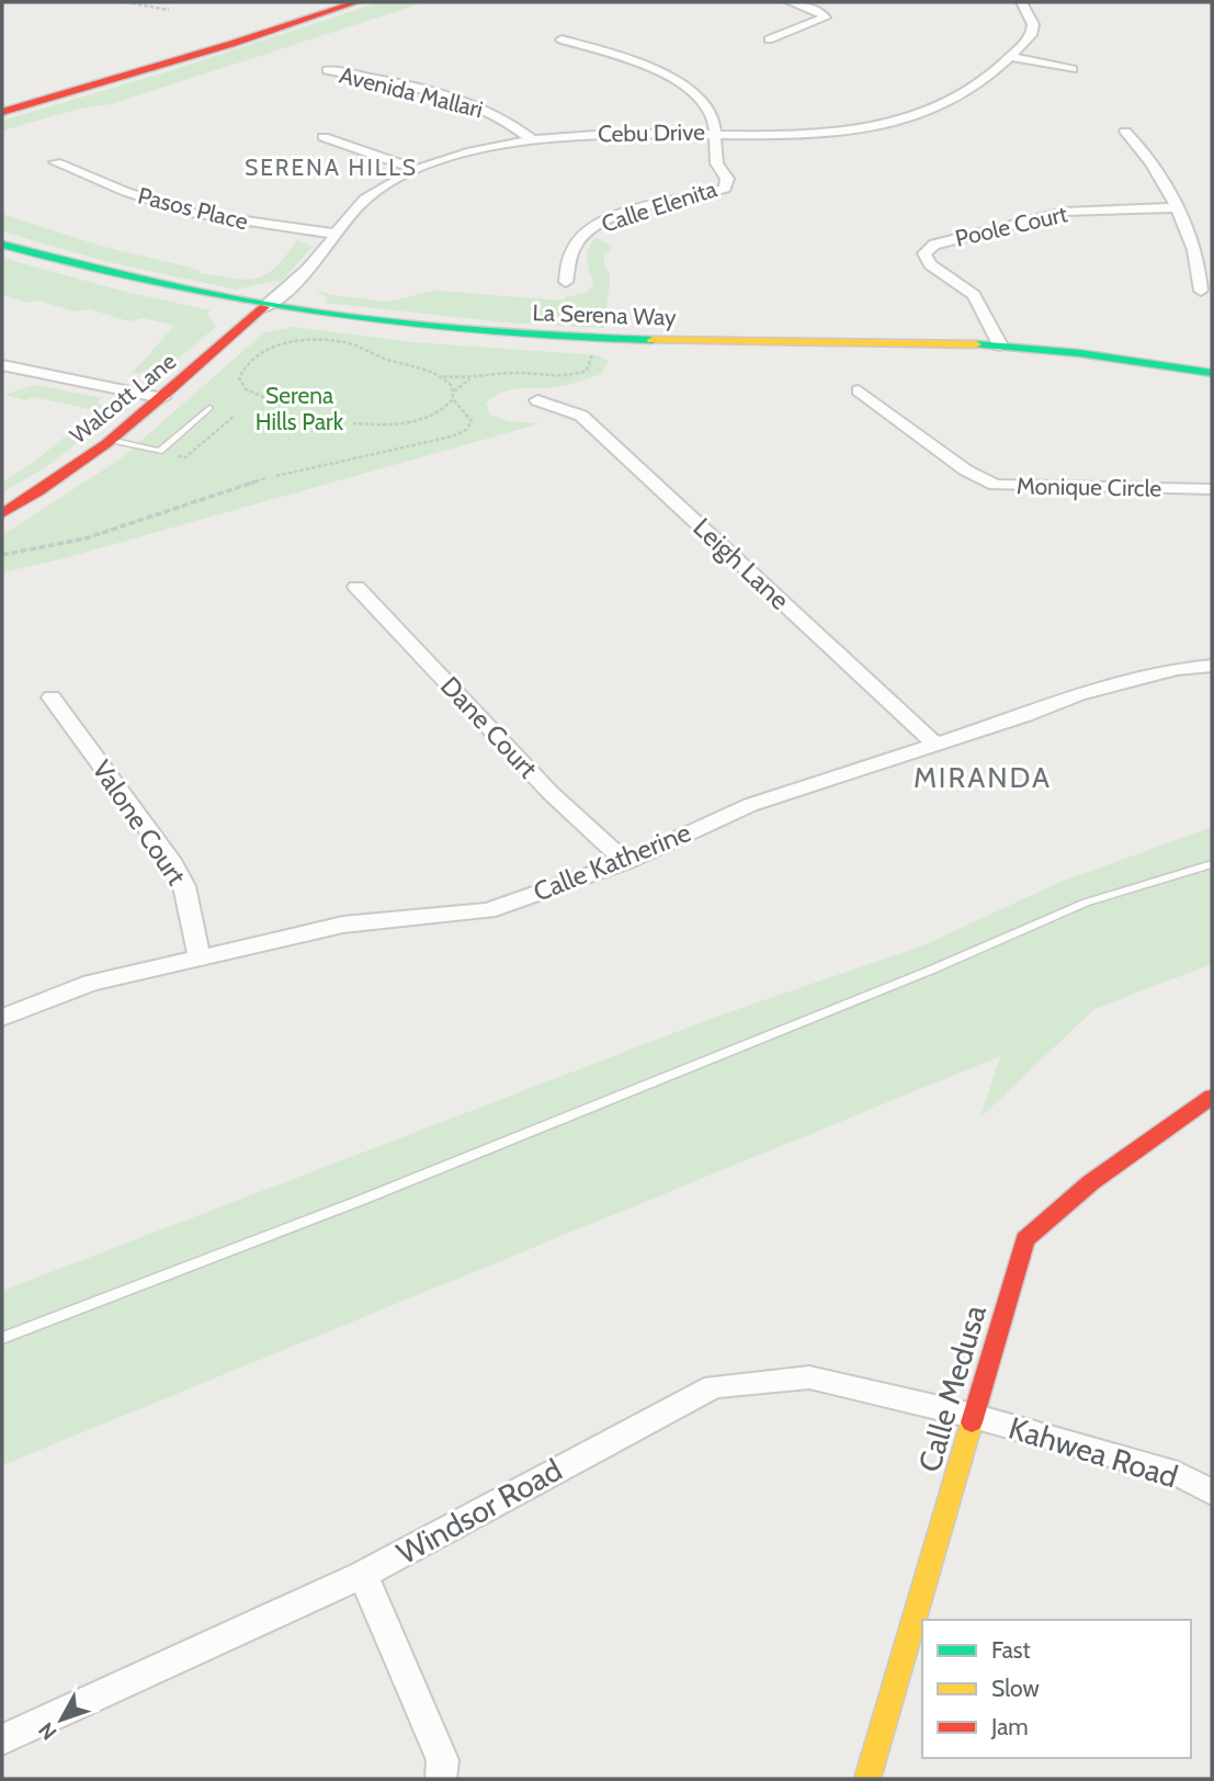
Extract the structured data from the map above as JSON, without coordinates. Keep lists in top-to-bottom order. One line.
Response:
{"streets":{"main road":["La Serena Way","Walcott Lane","Calle Medusa"],"street":["Avenida Mallari","Cebu Drive","Calle Elenita","Pasos Place","Poole Court","Monique Circle","Leigh Lane","Dane Court","Valone Court","Calle Katherine","Kahwea Road","Windsor Road"]},"crossings":[["Avenida Mallari","Cebu Drive"],["Cebu Drive","Calle Elenita"],["Cebu Drive","Pasos Place"],["Cebu Drive","La Serena Way"],["Cebu Drive","Walcott Lane"],["Poole Court","La Serena Way"],["La Serena Way","Walcott Lane"],["Leigh Lane","Calle Katherine"],["Dane Court","Calle Katherine"],["Valone Court","Calle Katherine"],["Calle Medusa","Kahwea Road"],["Calle Medusa","Windsor Road"],["Kahwea Road","Windsor Road"]],"districts":["SERENA HILLS","MIRANDA"],"parks":["Serena Hills Park"],"legend":["Fast","Slow","Jam"],"north":"bottom left"}
